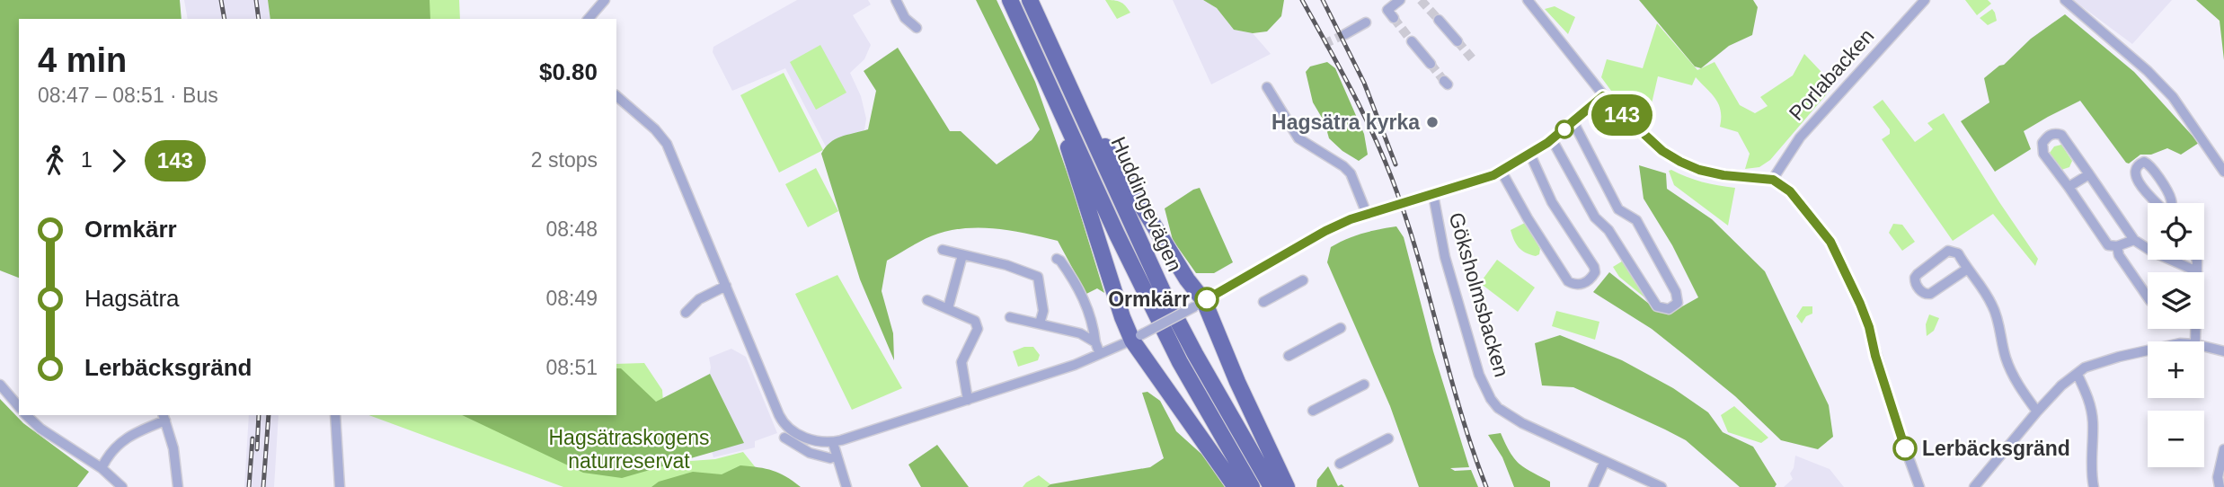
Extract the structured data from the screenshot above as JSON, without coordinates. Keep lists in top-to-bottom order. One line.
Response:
{"streets":{"main road":["Huddingevägen"],"street":["Porlabacken","Göksholmsbacken"]},"parks":["Hagsätraskogens naturreservat"],"places":["Hagsätra kyrka","Ormkärr","Lerbäcksgränd"],"lines":["bus line 143"],"page":{"on_map":"143","heading":["4 min","08:47 – 08:51 · Bus","$0.80"],"legs":["1","143","2 stops"],"list":[{"name":"Ormkärr","value":"08:48"},{"name":"Hagsätra","value":"08:49"},{"name":"Lerbäcksgränd","value":"08:51"}],"map_buttons":["+","−"]}}
